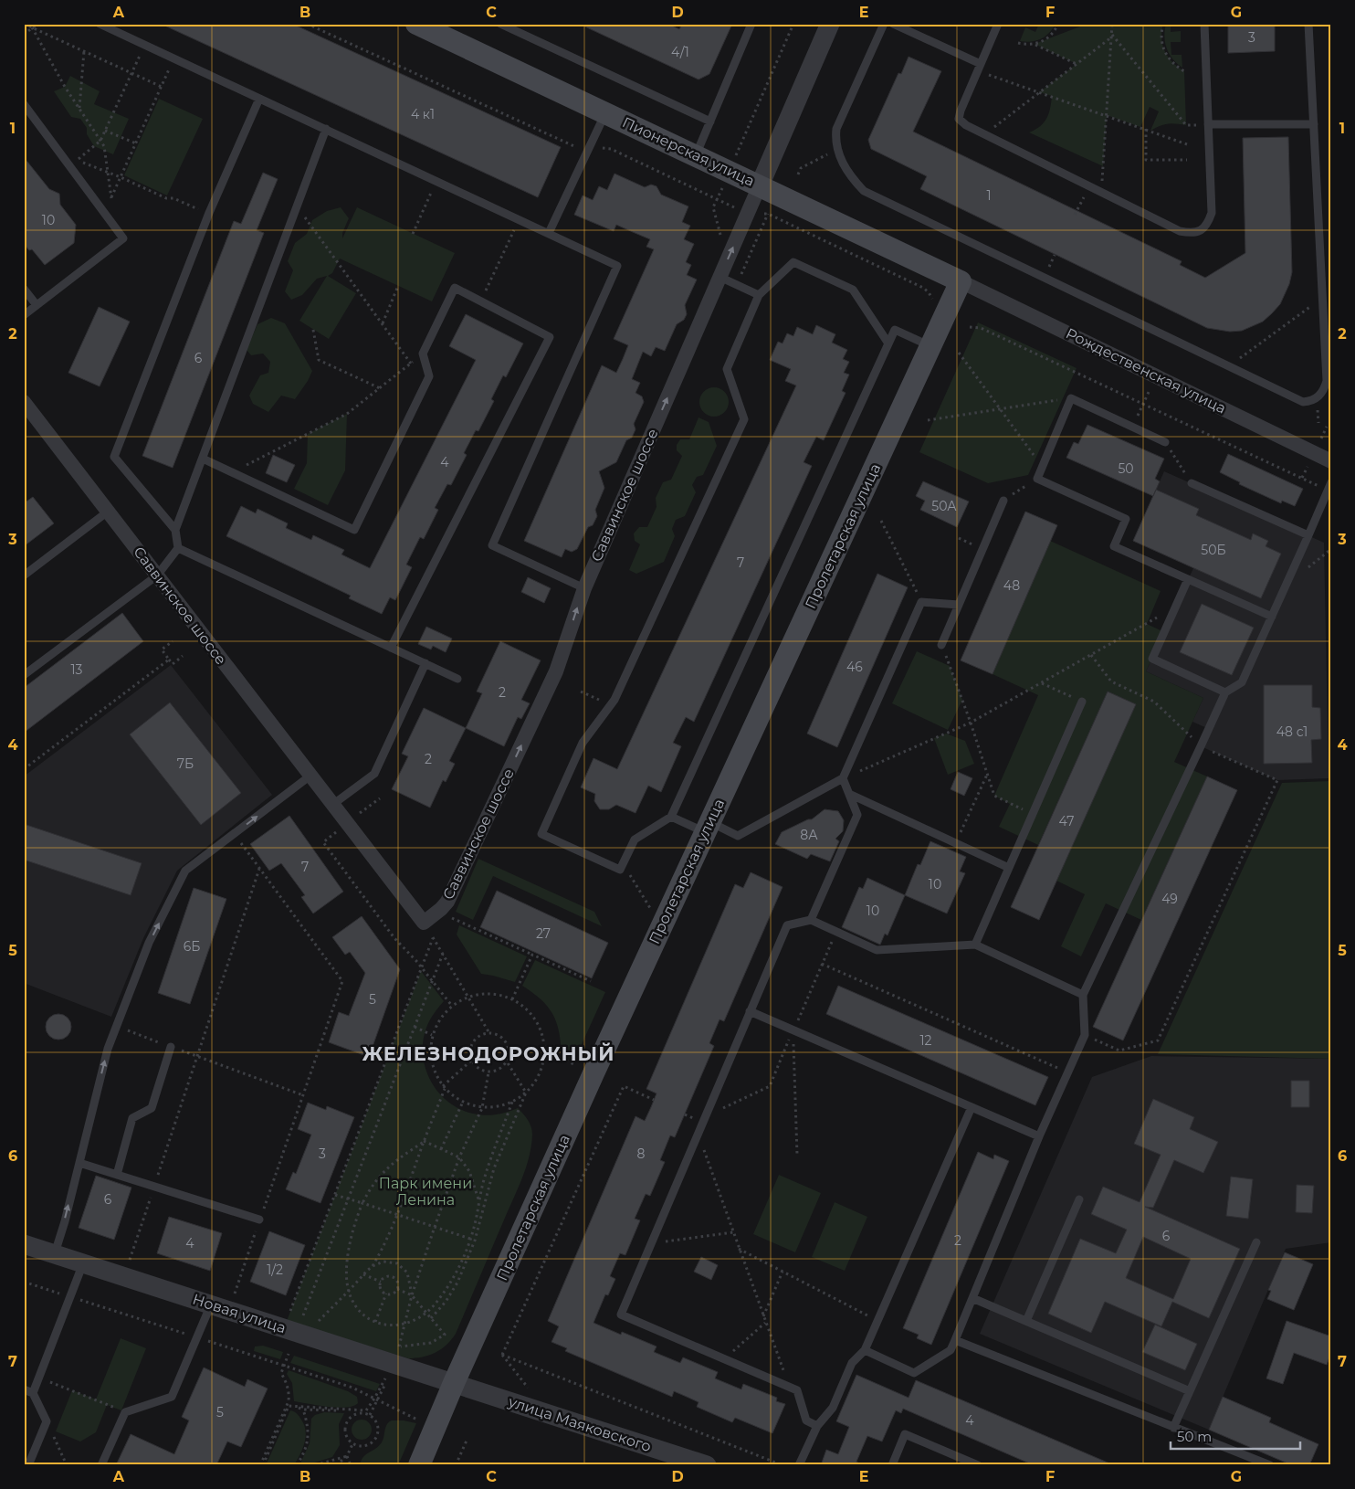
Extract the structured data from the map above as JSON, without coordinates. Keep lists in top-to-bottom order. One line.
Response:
{"streets":{"main road":["Пионерская улица","Пролетарская улица"],"street":["Рождественская улица","Саввинское шоссе","Новая улица","улица Маяковского"]},"crossings":[["Пионерская улица","Рождественская улица"],["Пионерская улица","Саввинское шоссе"],["Пионерская улица","Пролетарская улица"],["Рождественская улица","Пролетарская улица"],["Пролетарская улица","Новая улица"],["Пролетарская улица","улица Маяковского"],["Новая улица","улица Маяковского"]],"one_way":["Саввинское шоссе"],"districts":["ЖЕЛЕЗНОДОРОЖНЫЙ"],"parks":["Парк имени Ленина"],"house_numbers":["3","4/1","4 к1","1","10","6","4","50","50А","50Б","7","48","46","13","2","48 с1","2","7Б","47","8А","7","10","49","10","27","6Б","5","12","3","8","6","6","2","4","1/2","5","4"],"scale_bar":"50 m","grid":{"columns":["A","B","C","D","E","F","G"],"rows":["1","2","3","4","5","6","7"]}}
